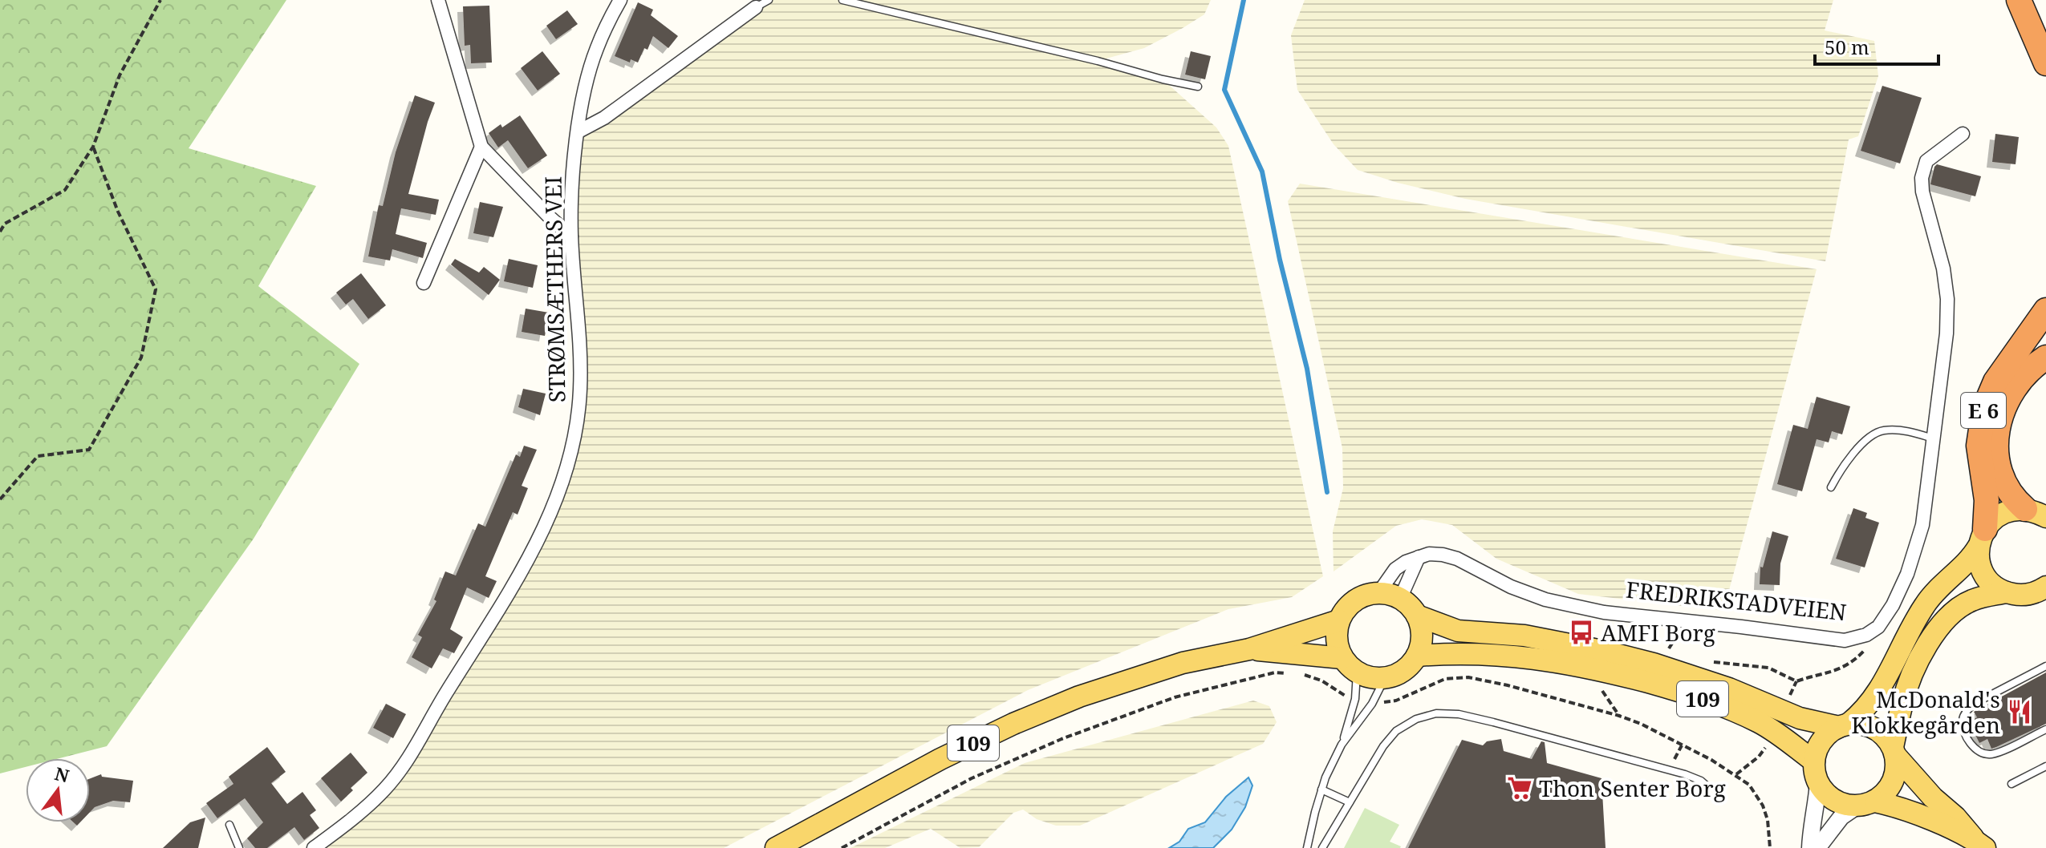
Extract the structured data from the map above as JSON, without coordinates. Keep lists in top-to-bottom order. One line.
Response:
{"streets":{"highway":["E 6"],"main road":["109"],"street":["STRØMSÆTHERS VEI","FREDRIKSTADVEIEN"]},"places":{"bus stop":["AMFI Borg"],"restaurant":["McDonald's Klokkegården"],"supermarket":["Thon Senter Borg"]},"scale_bar":"50 m","north":"top"}
